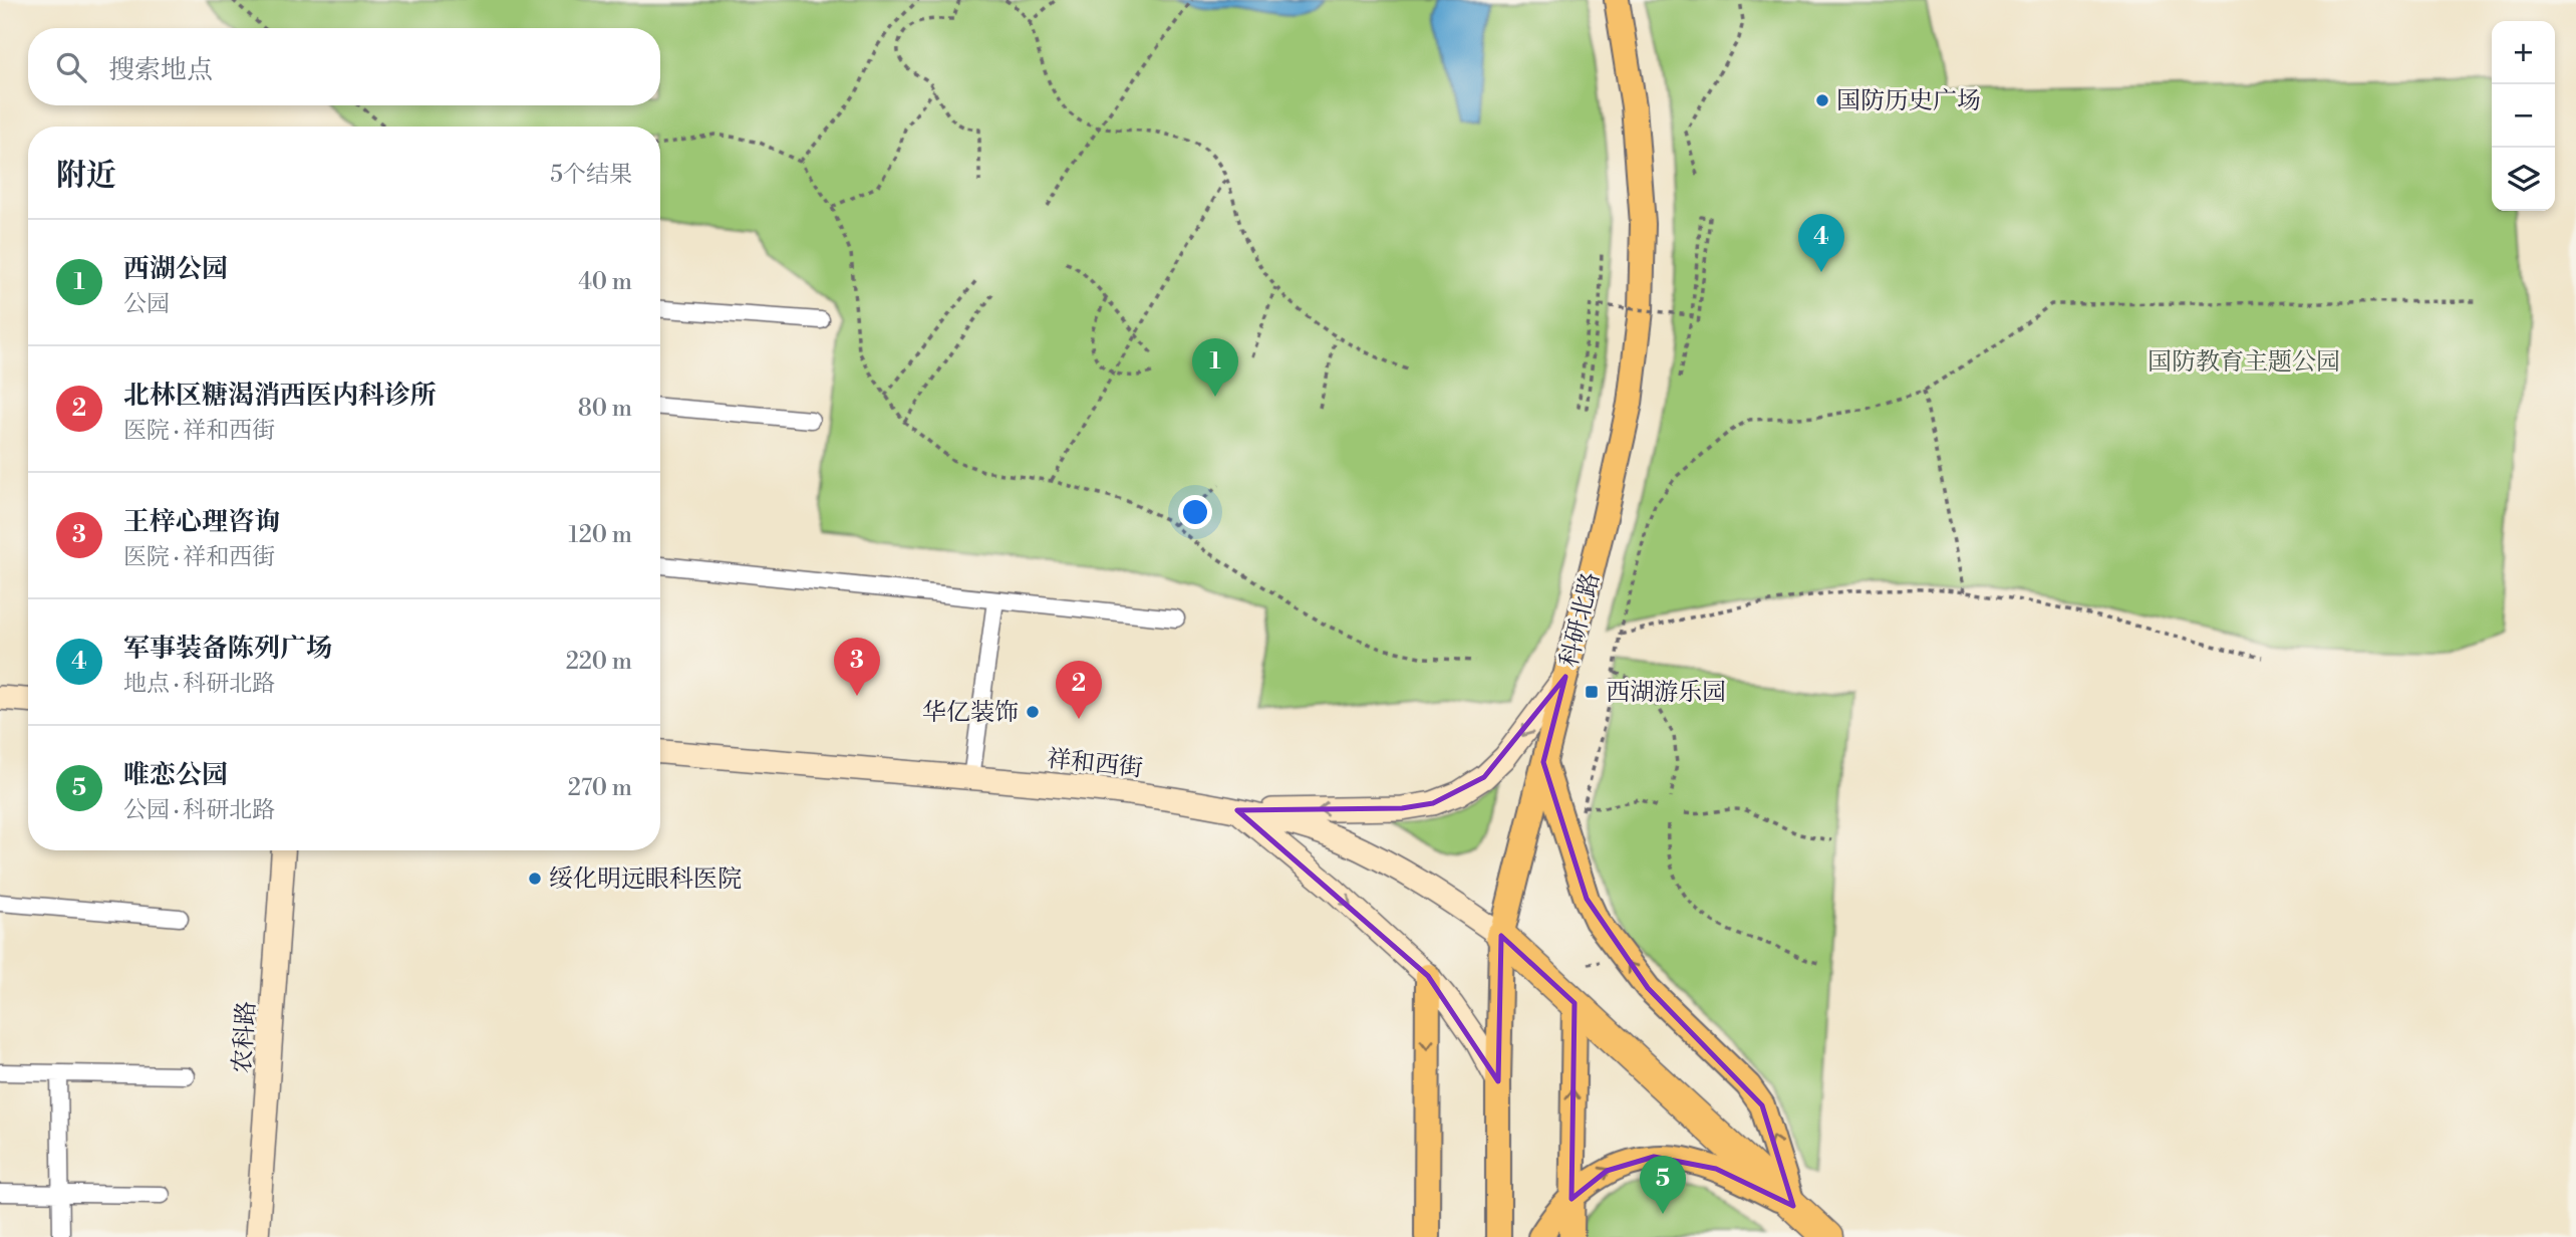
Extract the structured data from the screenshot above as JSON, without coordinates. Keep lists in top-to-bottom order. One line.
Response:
{"streets":{"main road":["科研北路","祥和西街","农科路"]},"crossings":[["科研北路","祥和西街"]],"parks":["国防教育主题公园"],"places":{"other":["国防历史广场","华亿装饰","绥化明远眼科医院"],"transit":["西湖游乐园"]},"page":{"map_buttons":["+","−"],"search":"搜索地点","heading":["附近","5个结果"],"pins":["4","1","3","2","5"],"list":[{"mark":"1","name":"西湖公园","note":"公园","value":"40 m"},{"mark":"2","name":"北林区糖渴消西医内科诊所","note":"医院 · 祥和西街","value":"80 m"},{"mark":"3","name":"王梓心理咨询","note":"医院 · 祥和西街","value":"120 m"},{"mark":"4","name":"军事装备陈列广场","note":"地点 · 科研北路","value":"220 m"},{"mark":"5","name":"唯恋公园","note":"公园 · 科研北路","value":"270 m"}]}}
